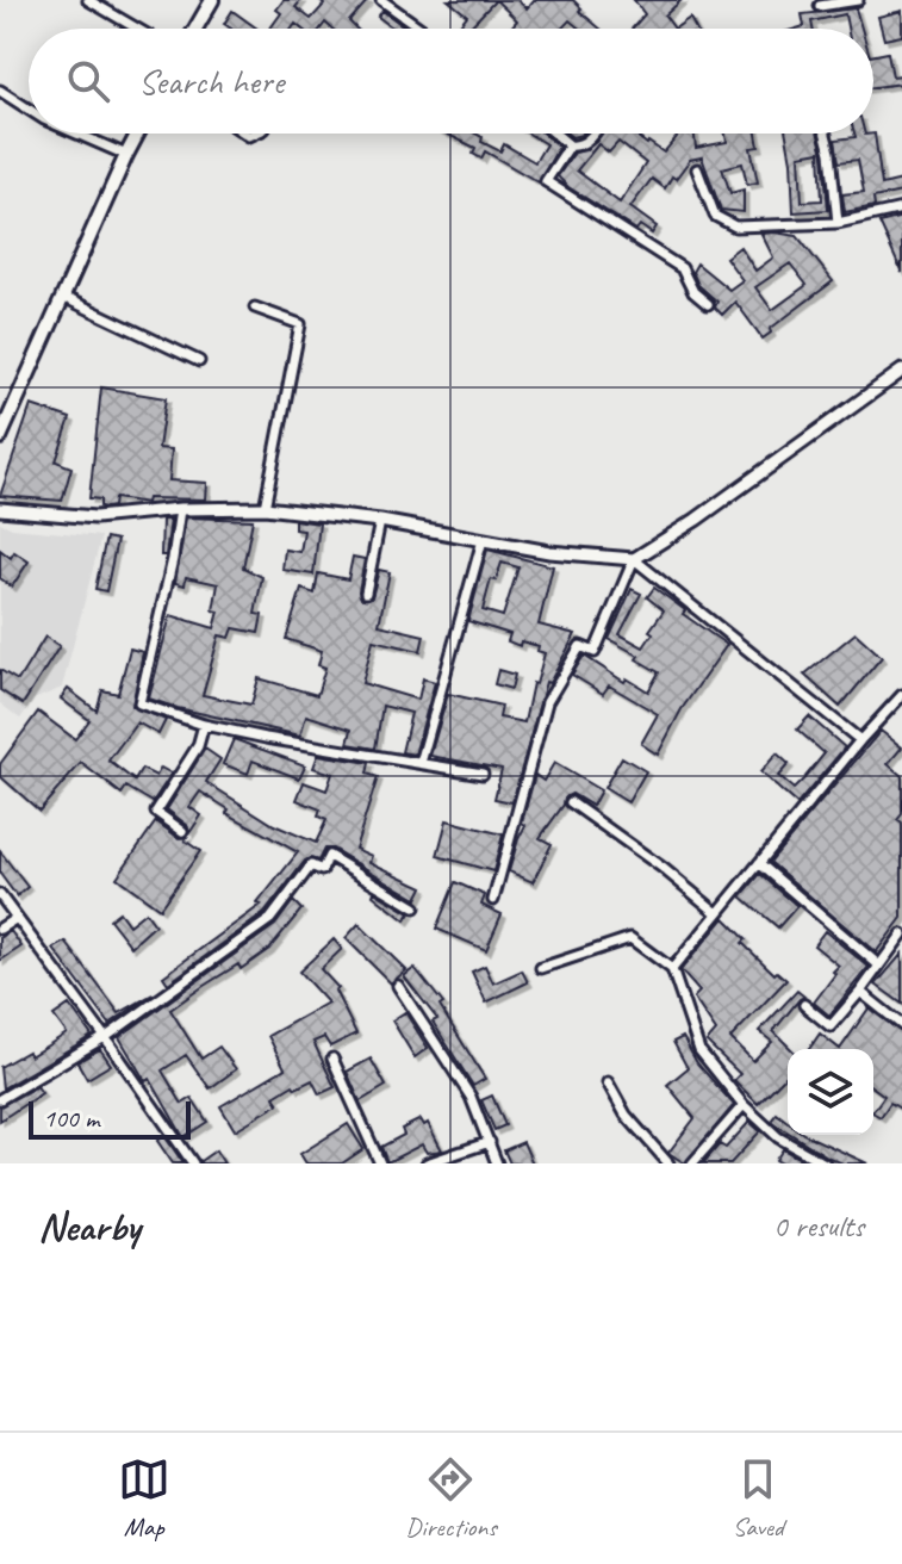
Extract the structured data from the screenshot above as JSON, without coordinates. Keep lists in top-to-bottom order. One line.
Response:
{"scale_bar":"100 m","page":{"search":"Search here","scale":"100 m","heading":["Nearby","0 results"],"nav":["Map","Directions","Saved"]}}
